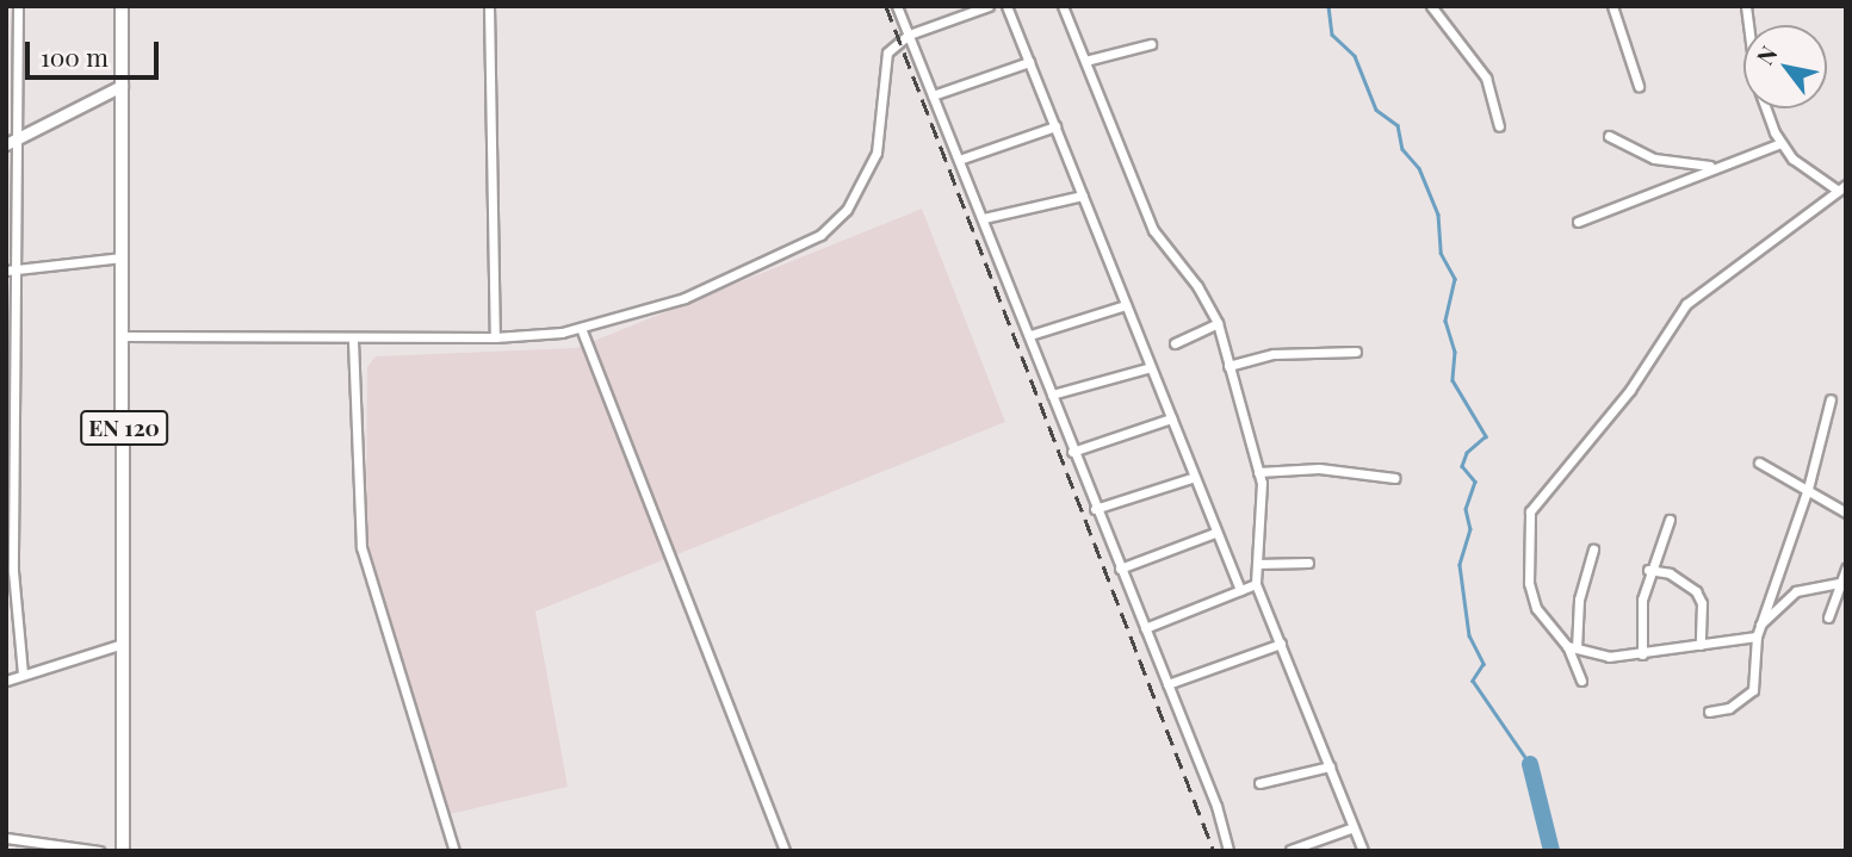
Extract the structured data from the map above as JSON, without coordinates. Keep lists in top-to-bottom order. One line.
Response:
{"streets":{"main road":["EN 120"]},"scale_bar":"100 m","north":"top left"}
